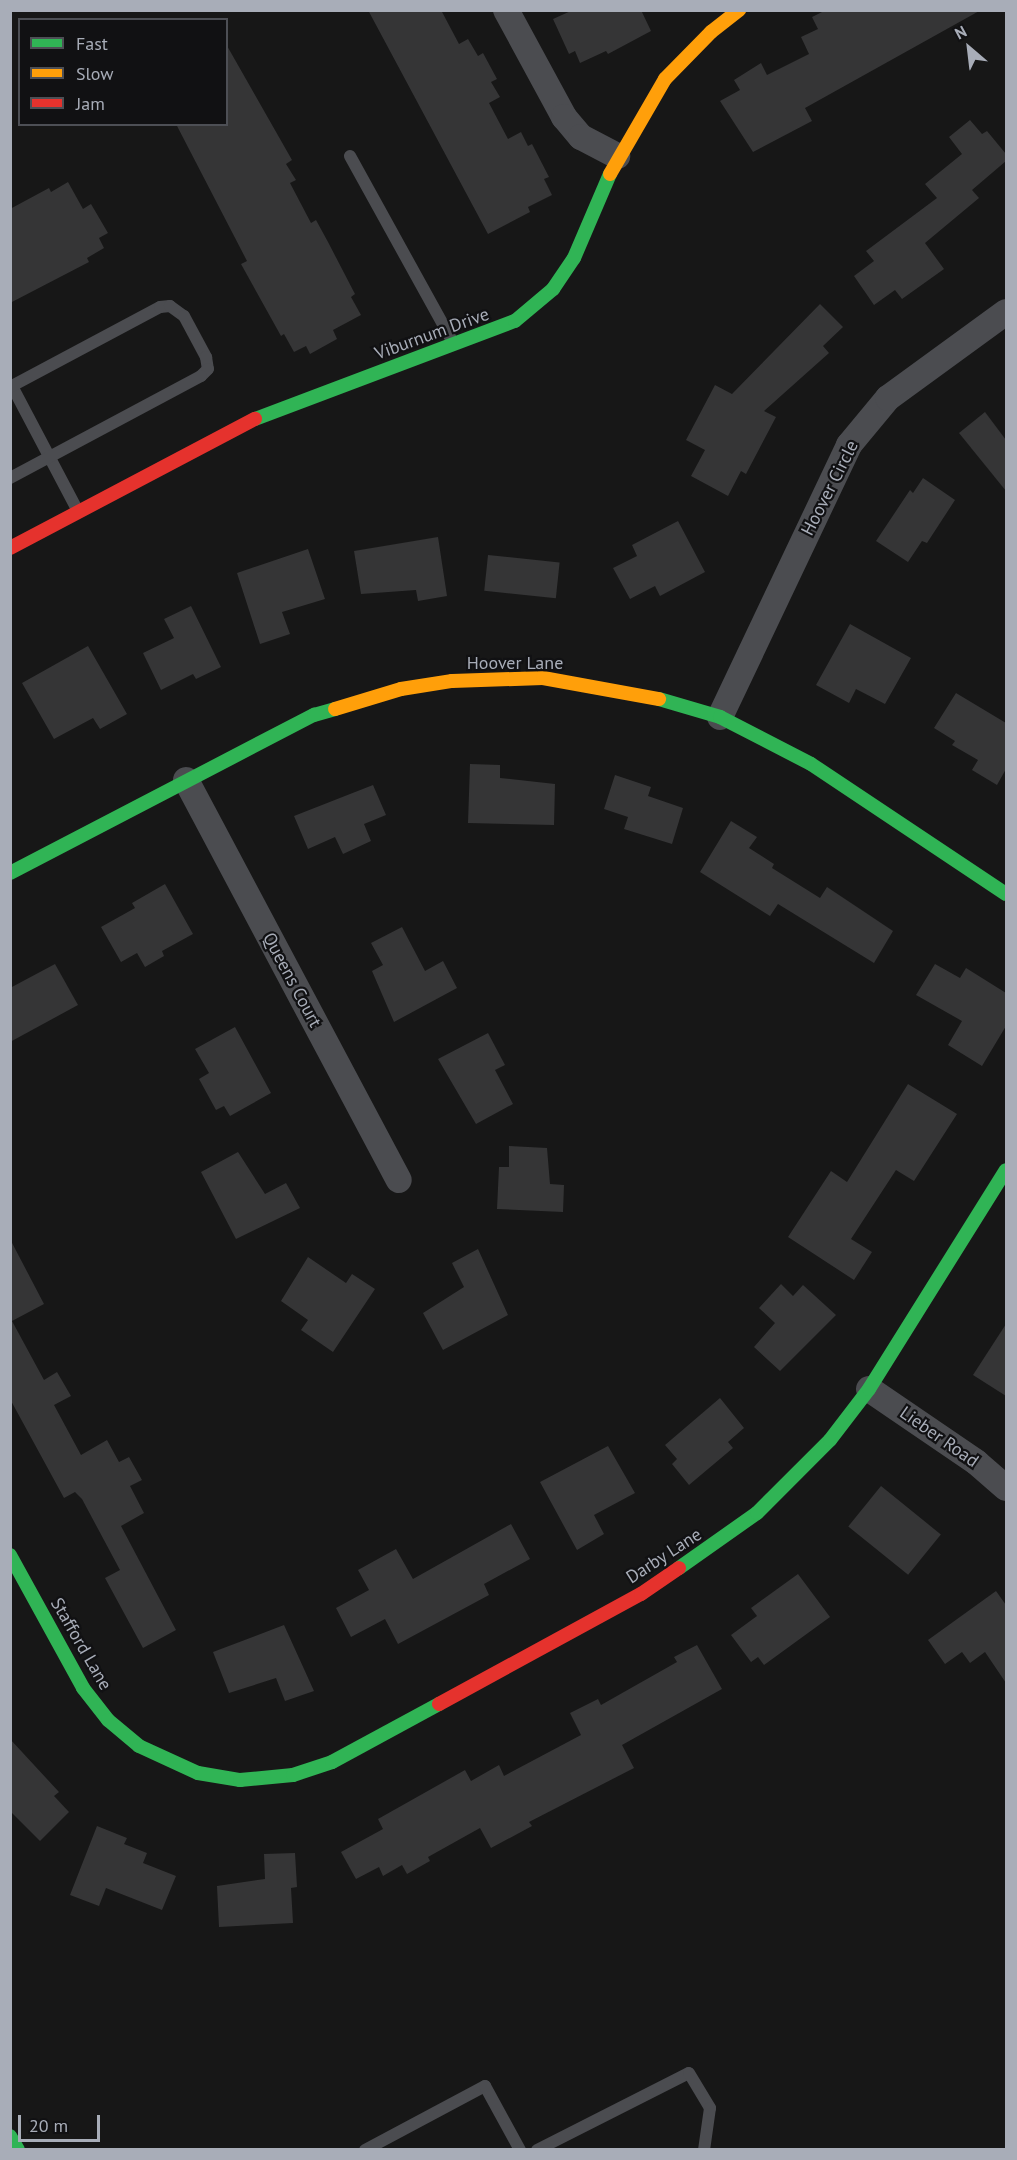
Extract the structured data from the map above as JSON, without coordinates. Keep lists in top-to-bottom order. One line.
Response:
{"streets":{"street":["Viburnum Drive","Hoover Circle","Hoover Lane","Queens Court","Lieber Road","Darby Lane","Stafford Lane"]},"crossings":[["Hoover Circle","Hoover Lane"],["Hoover Lane","Queens Court"],["Lieber Road","Darby Lane"],["Darby Lane","Stafford Lane"]],"legend":["Fast","Slow","Jam"],"scale_bar":"20 m","north":"top left"}
